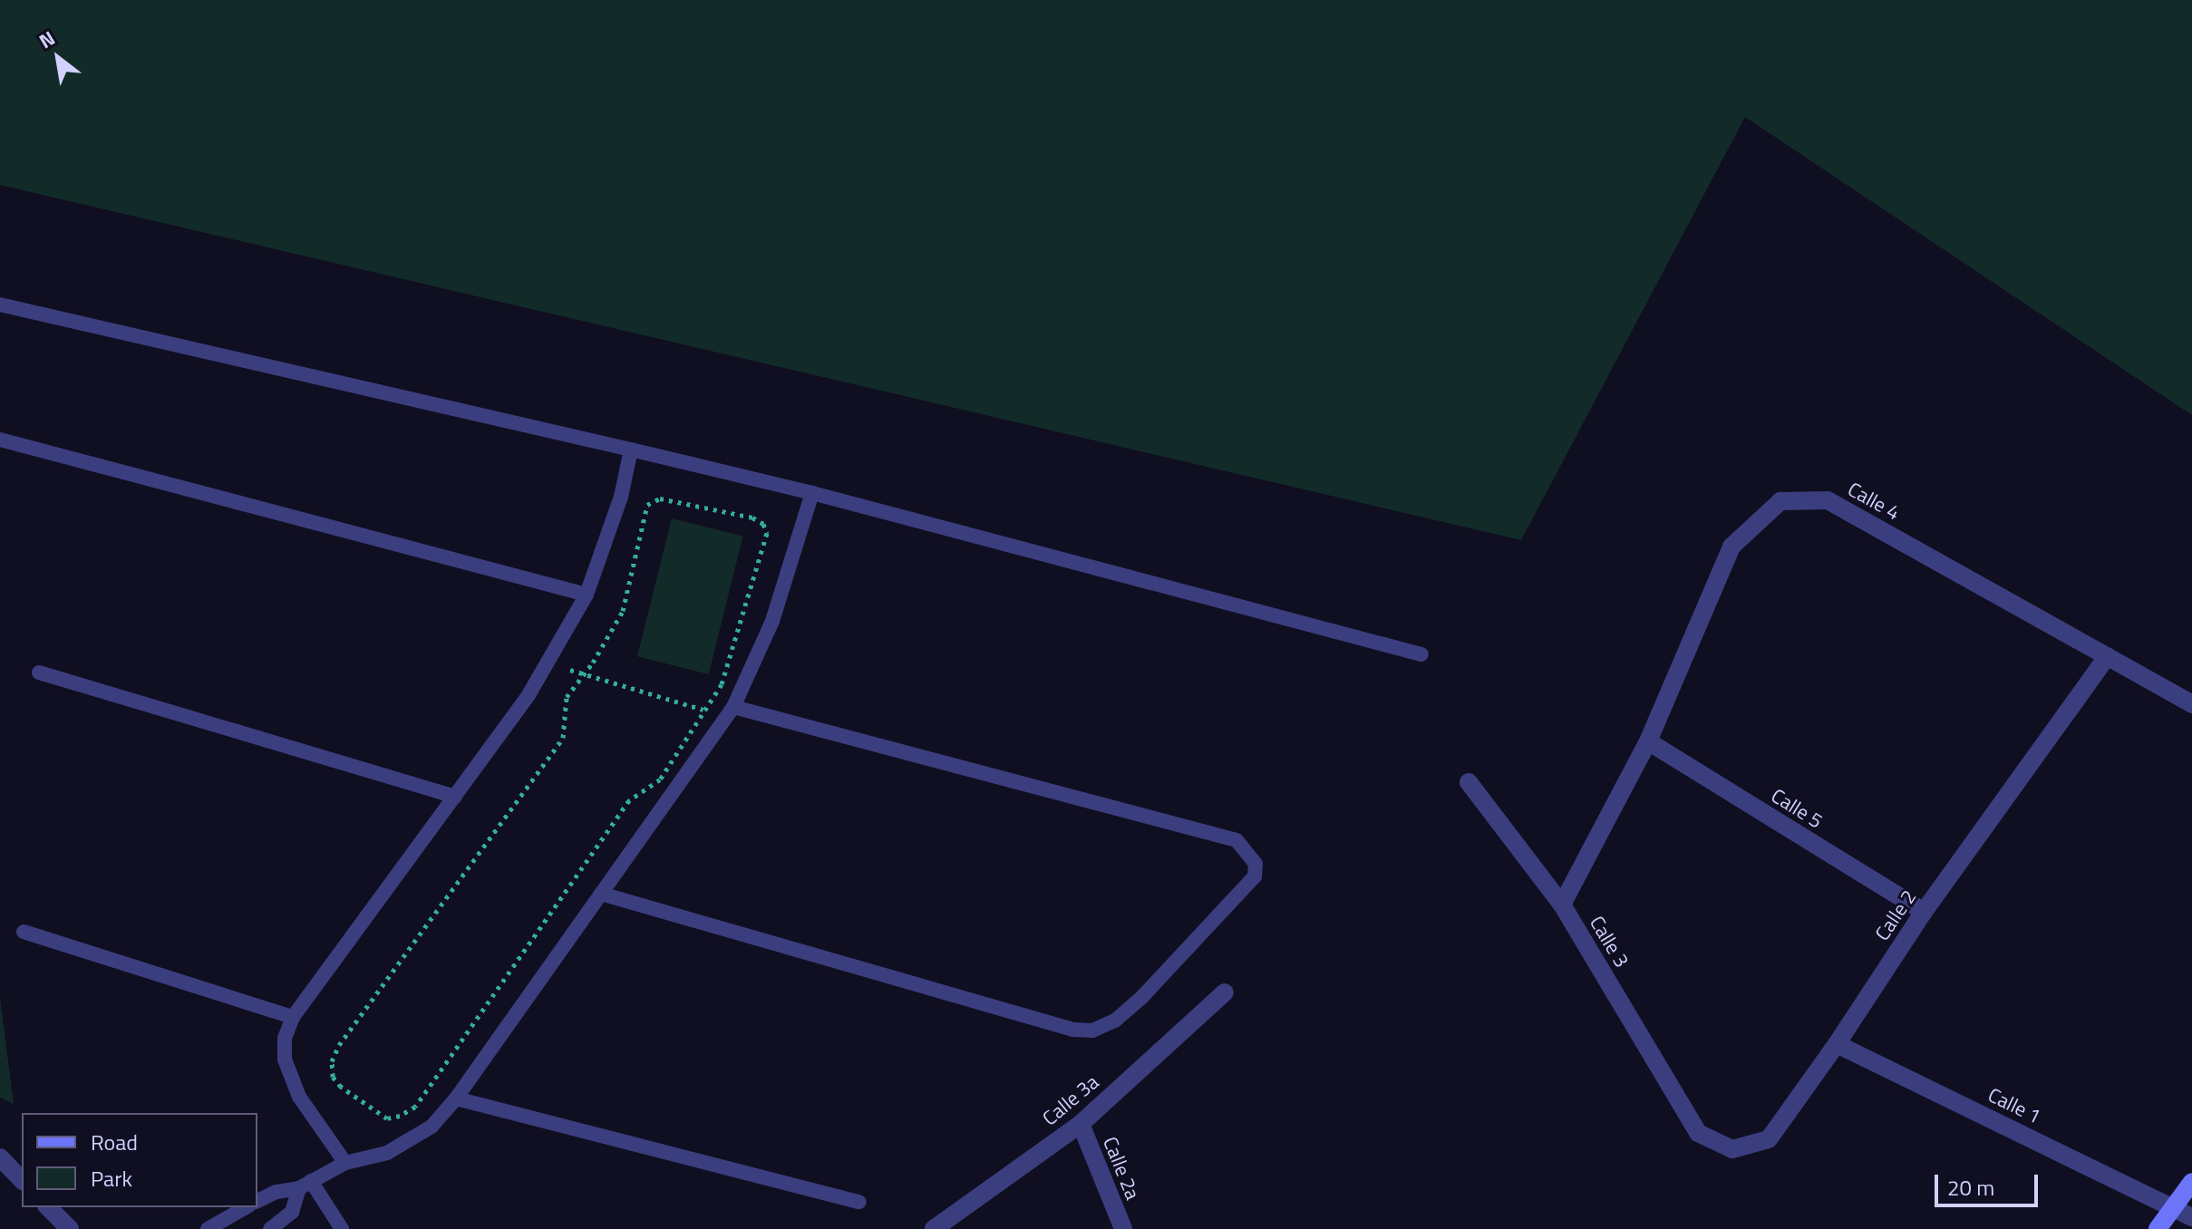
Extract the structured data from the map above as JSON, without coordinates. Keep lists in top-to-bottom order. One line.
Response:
{"streets":{"street":["Calle 4","Calle 5","Calle 2","Calle 3","Calle 3a","Calle 1","Calle 2a"]},"crossings":[["Calle 4","Calle 5"],["Calle 4","Calle 2"],["Calle 4","Calle 3"],["Calle 5","Calle 2"],["Calle 2","Calle 3"],["Calle 2","Calle 1"],["Calle 3a","Calle 2a"]],"legend":["Road","Park"],"scale_bar":"20 m","north":"top left"}
